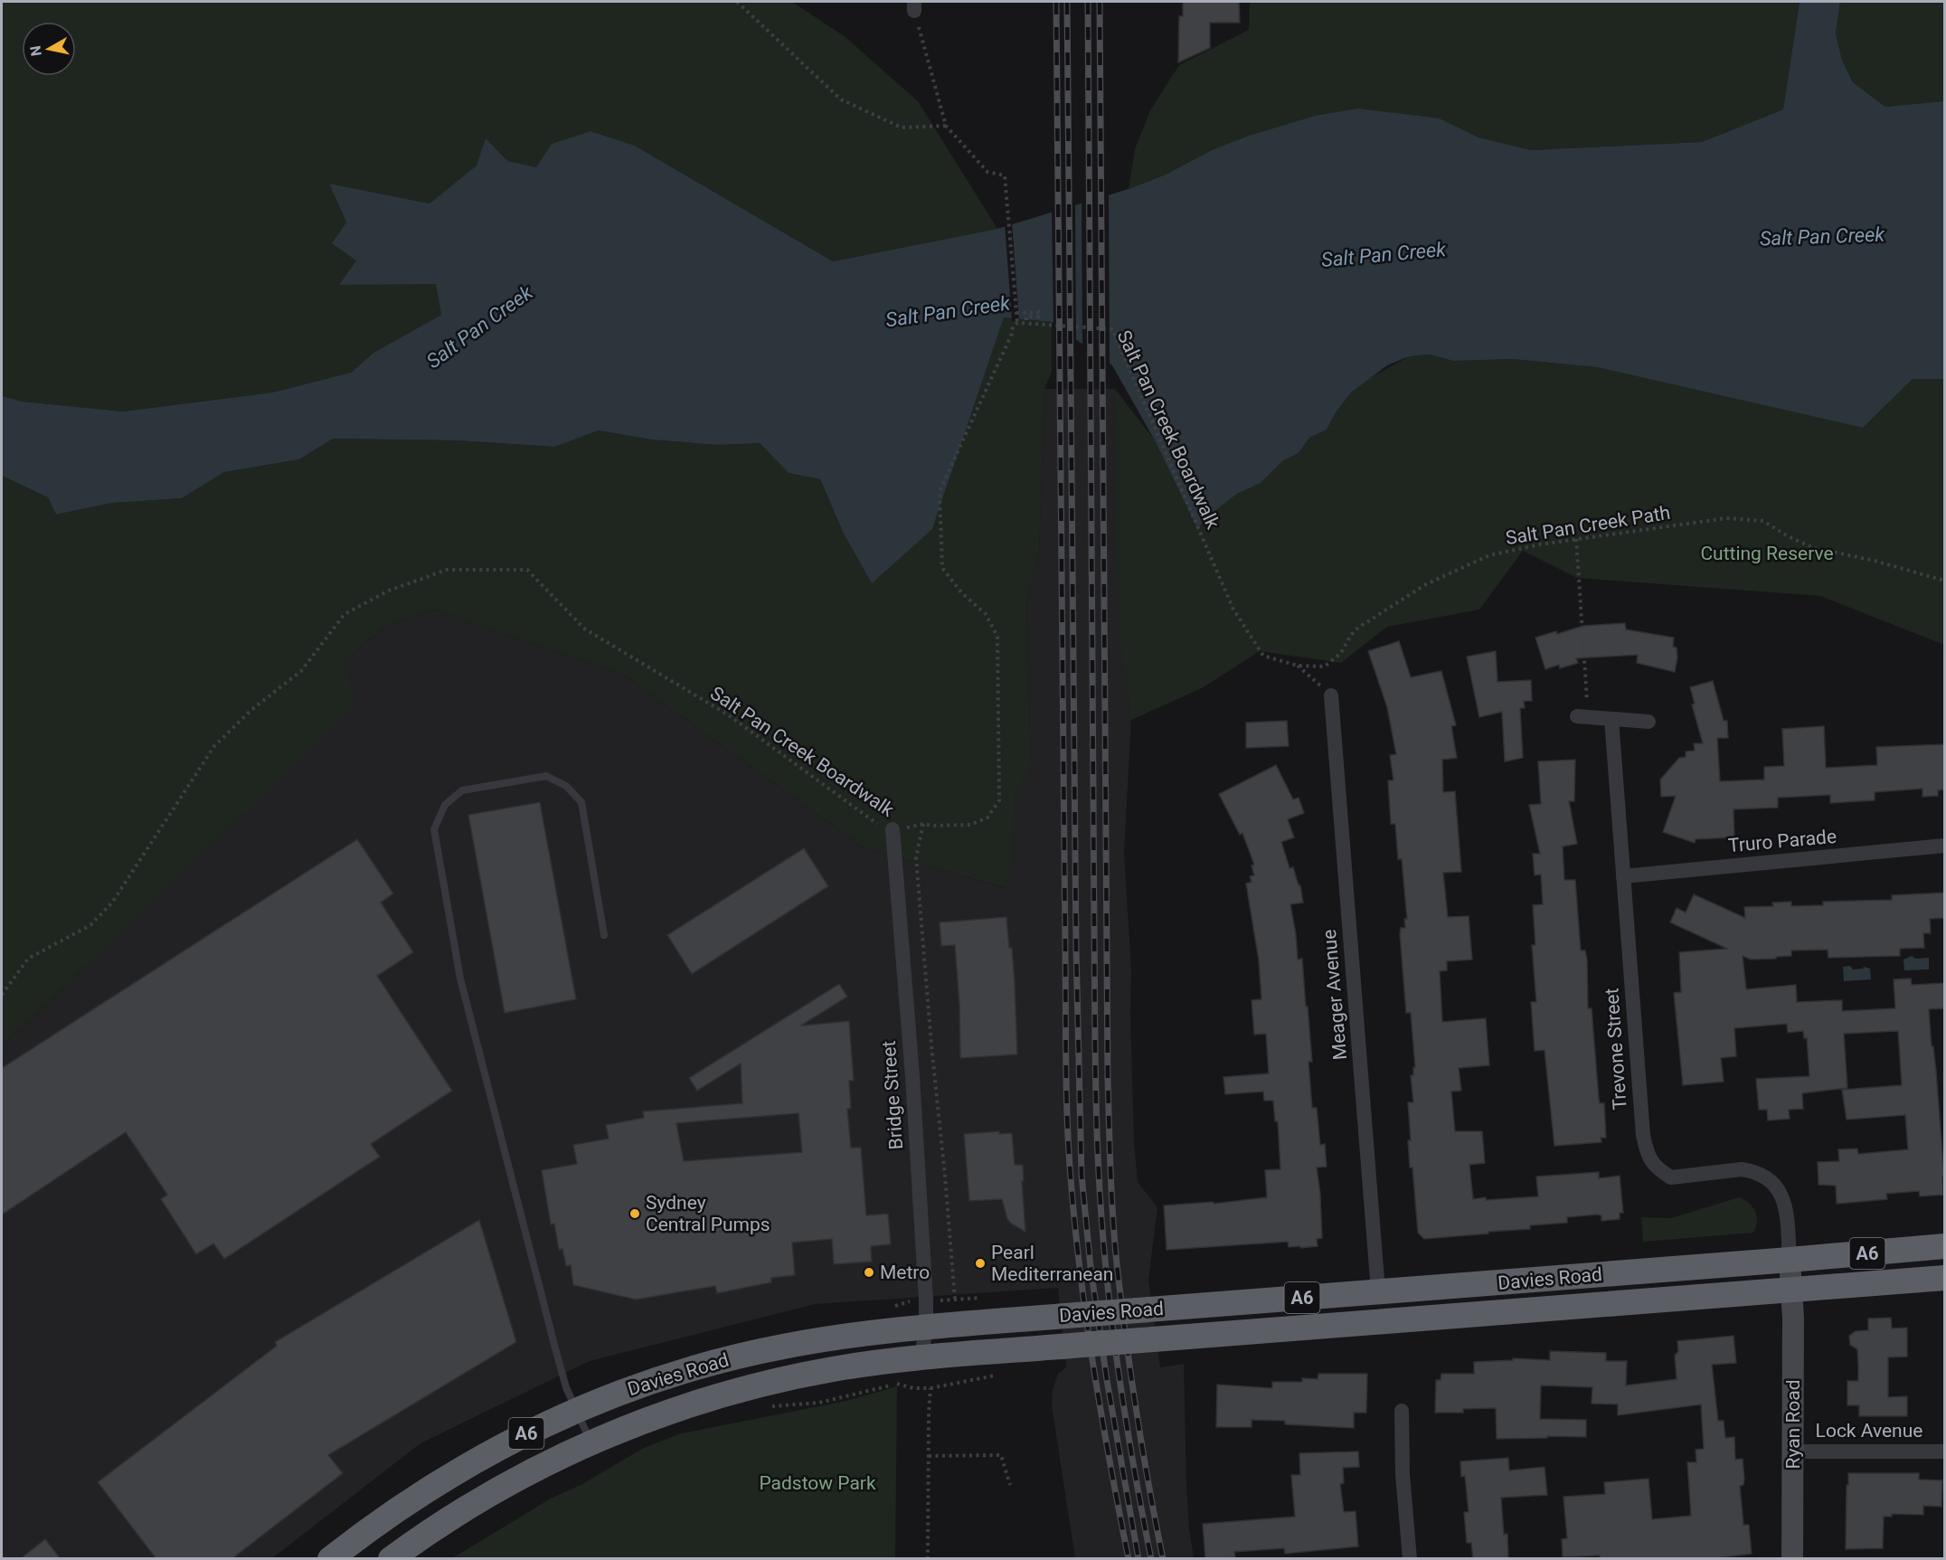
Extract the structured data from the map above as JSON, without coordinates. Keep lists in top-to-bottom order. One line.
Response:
{"streets":{"highway":["A6","Davies Road"],"main road":["Ryan Road"],"street":["Truro Parade","Meager Avenue","Trevone Street","Bridge Street","Lock Avenue"],"path":["Salt Pan Creek Boardwalk","Salt Pan Creek Path"]},"crossings":[["Salt Pan Creek Boardwalk","Salt Pan Creek Path"],["Salt Pan Creek Boardwalk","Bridge Street"],["Truro Parade","Trevone Street"],["Meager Avenue","Davies Road"],["Trevone Street","Davies Road"],["Trevone Street","Ryan Road"],["Bridge Street","Davies Road"],["Davies Road","Ryan Road"],["Ryan Road","Lock Avenue"]],"water":["Salt Pan Creek"],"parks":["Cutting Reserve","Padstow Park"],"places":["Sydney Central Pumps","Pearl Mediterranean","Metro"],"north":"left"}
